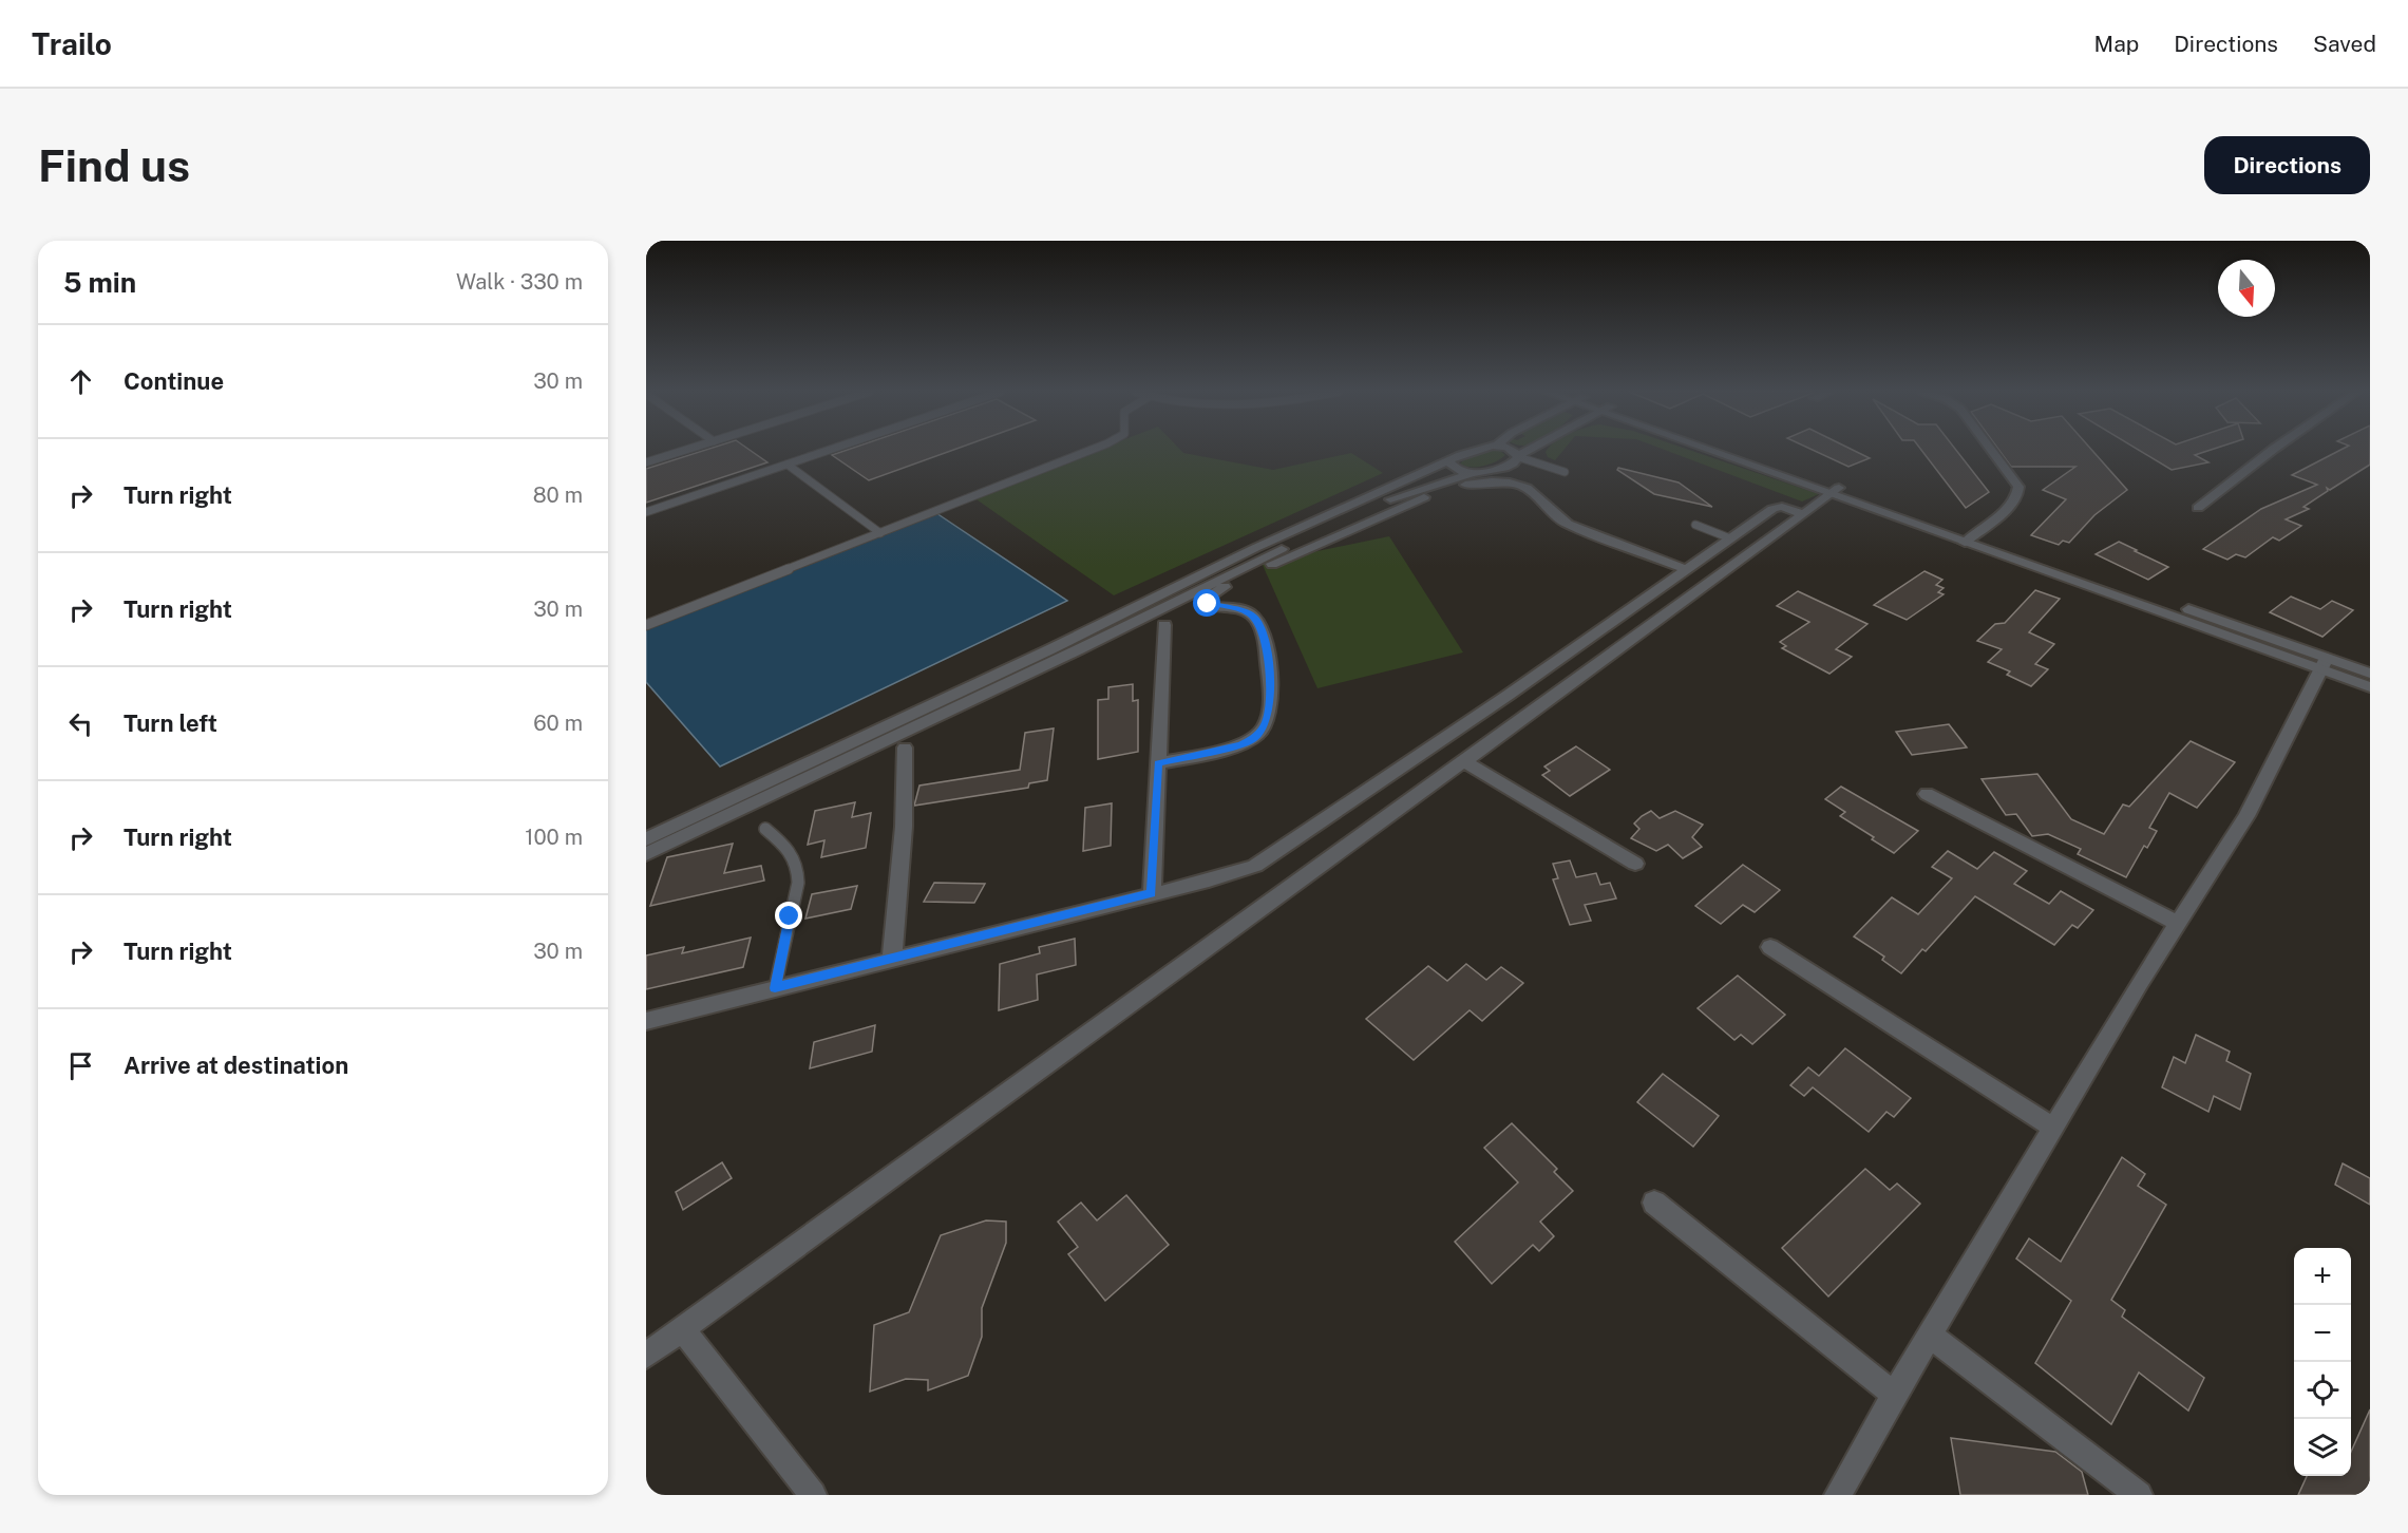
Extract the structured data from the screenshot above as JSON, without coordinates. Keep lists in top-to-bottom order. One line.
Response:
{"north":"bottom","page":{"header":"Trailo","nav":["Map","Directions","Saved"],"buttons":"Directions","title":"Find us","heading":["5 min","Walk · 330 m"],"list":[["Continue","30 m"],["Turn right","80 m"],["Turn right","30 m"],["Turn left","60 m"],["Turn right","100 m"],["Turn right","30 m"],"Arrive at destination"],"map_buttons":["+","−"]}}
